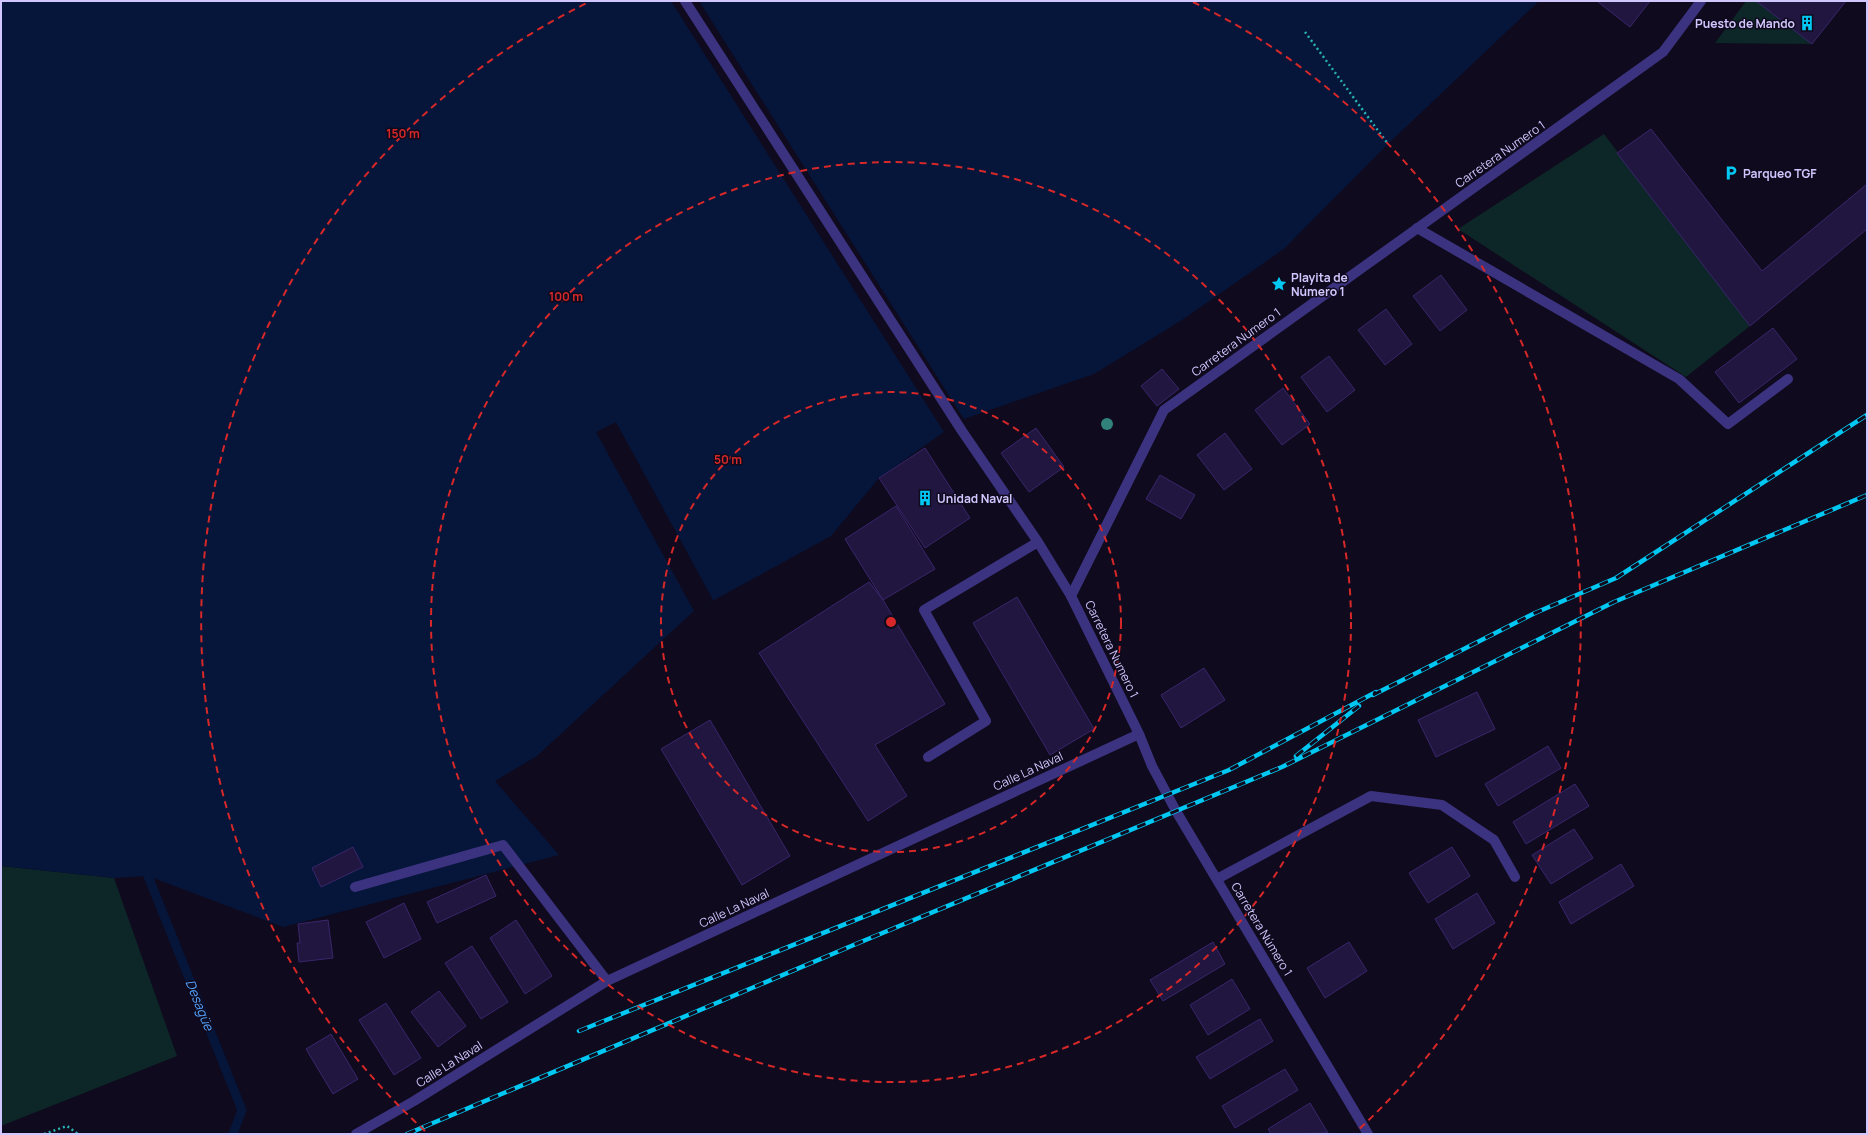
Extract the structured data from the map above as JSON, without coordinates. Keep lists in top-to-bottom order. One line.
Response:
{"streets":{"street":["Carretera Numero 1","Calle La Naval","Carretera Número 1"]},"crossings":[["Carretera Numero 1","Calle La Naval"],["Carretera Numero 1","Carretera Número 1"],["Calle La Naval","Carretera Número 1"]],"water":["Desagüe"],"places":{"building":["Puesto de Mando","Unidad Naval"],"parking":["Parqueo TGF"],"place":["Playita de Número 1"]},"rings":["150 m","100 m","50 m"]}
